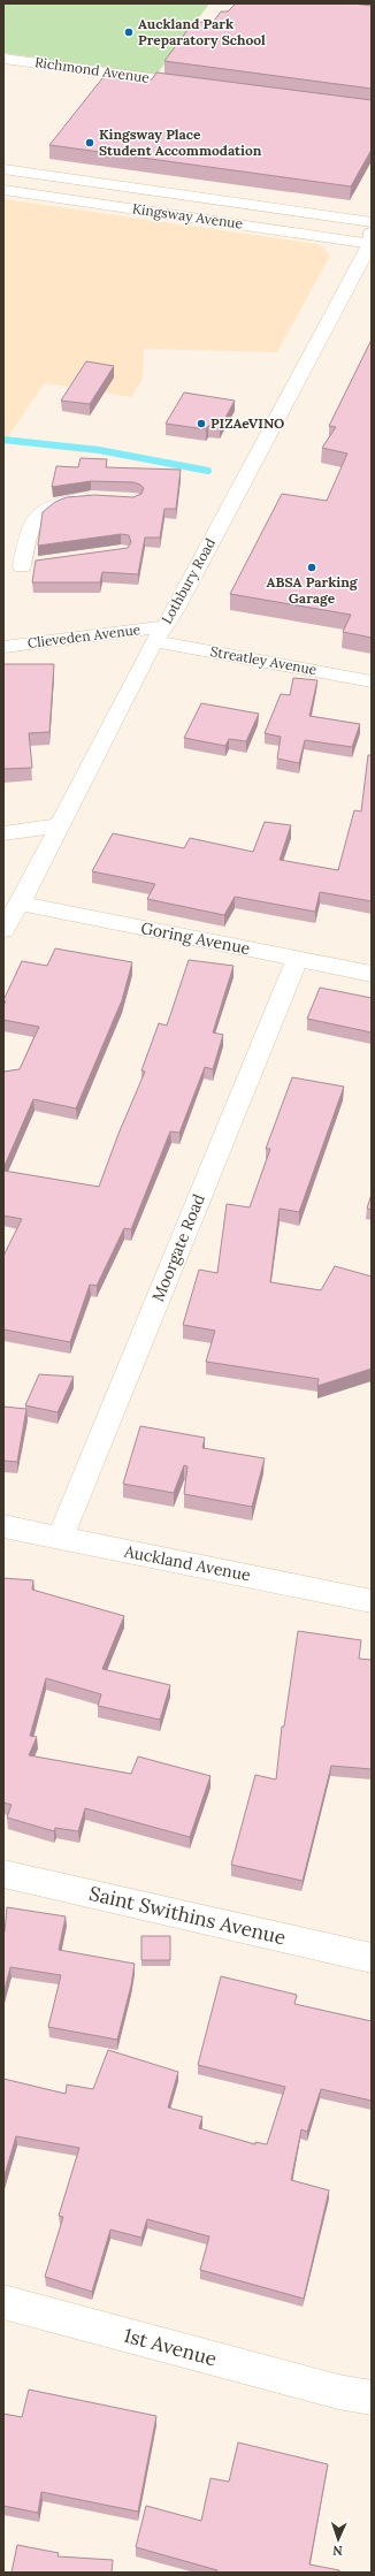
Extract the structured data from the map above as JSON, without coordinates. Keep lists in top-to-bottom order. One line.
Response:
{"streets":{"street":["Richmond Avenue","Kingsway Avenue","Lothbury Road","Clieveden Avenue","Streatley Avenue","Goring Avenue","Moorgate Road","Auckland Avenue","Saint Swithins Avenue","1st Avenue"]},"crossings":[["Kingsway Avenue","Lothbury Road"],["Lothbury Road","Clieveden Avenue"],["Lothbury Road","Streatley Avenue"],["Lothbury Road","Goring Avenue"],["Clieveden Avenue","Streatley Avenue"],["Goring Avenue","Moorgate Road"],["Moorgate Road","Auckland Avenue"]],"places":["Auckland Park Preparatory School","Kingsway Place Student Accommodation","PIZAeVINO","ABSA Parking Garage"],"north":"bottom"}
